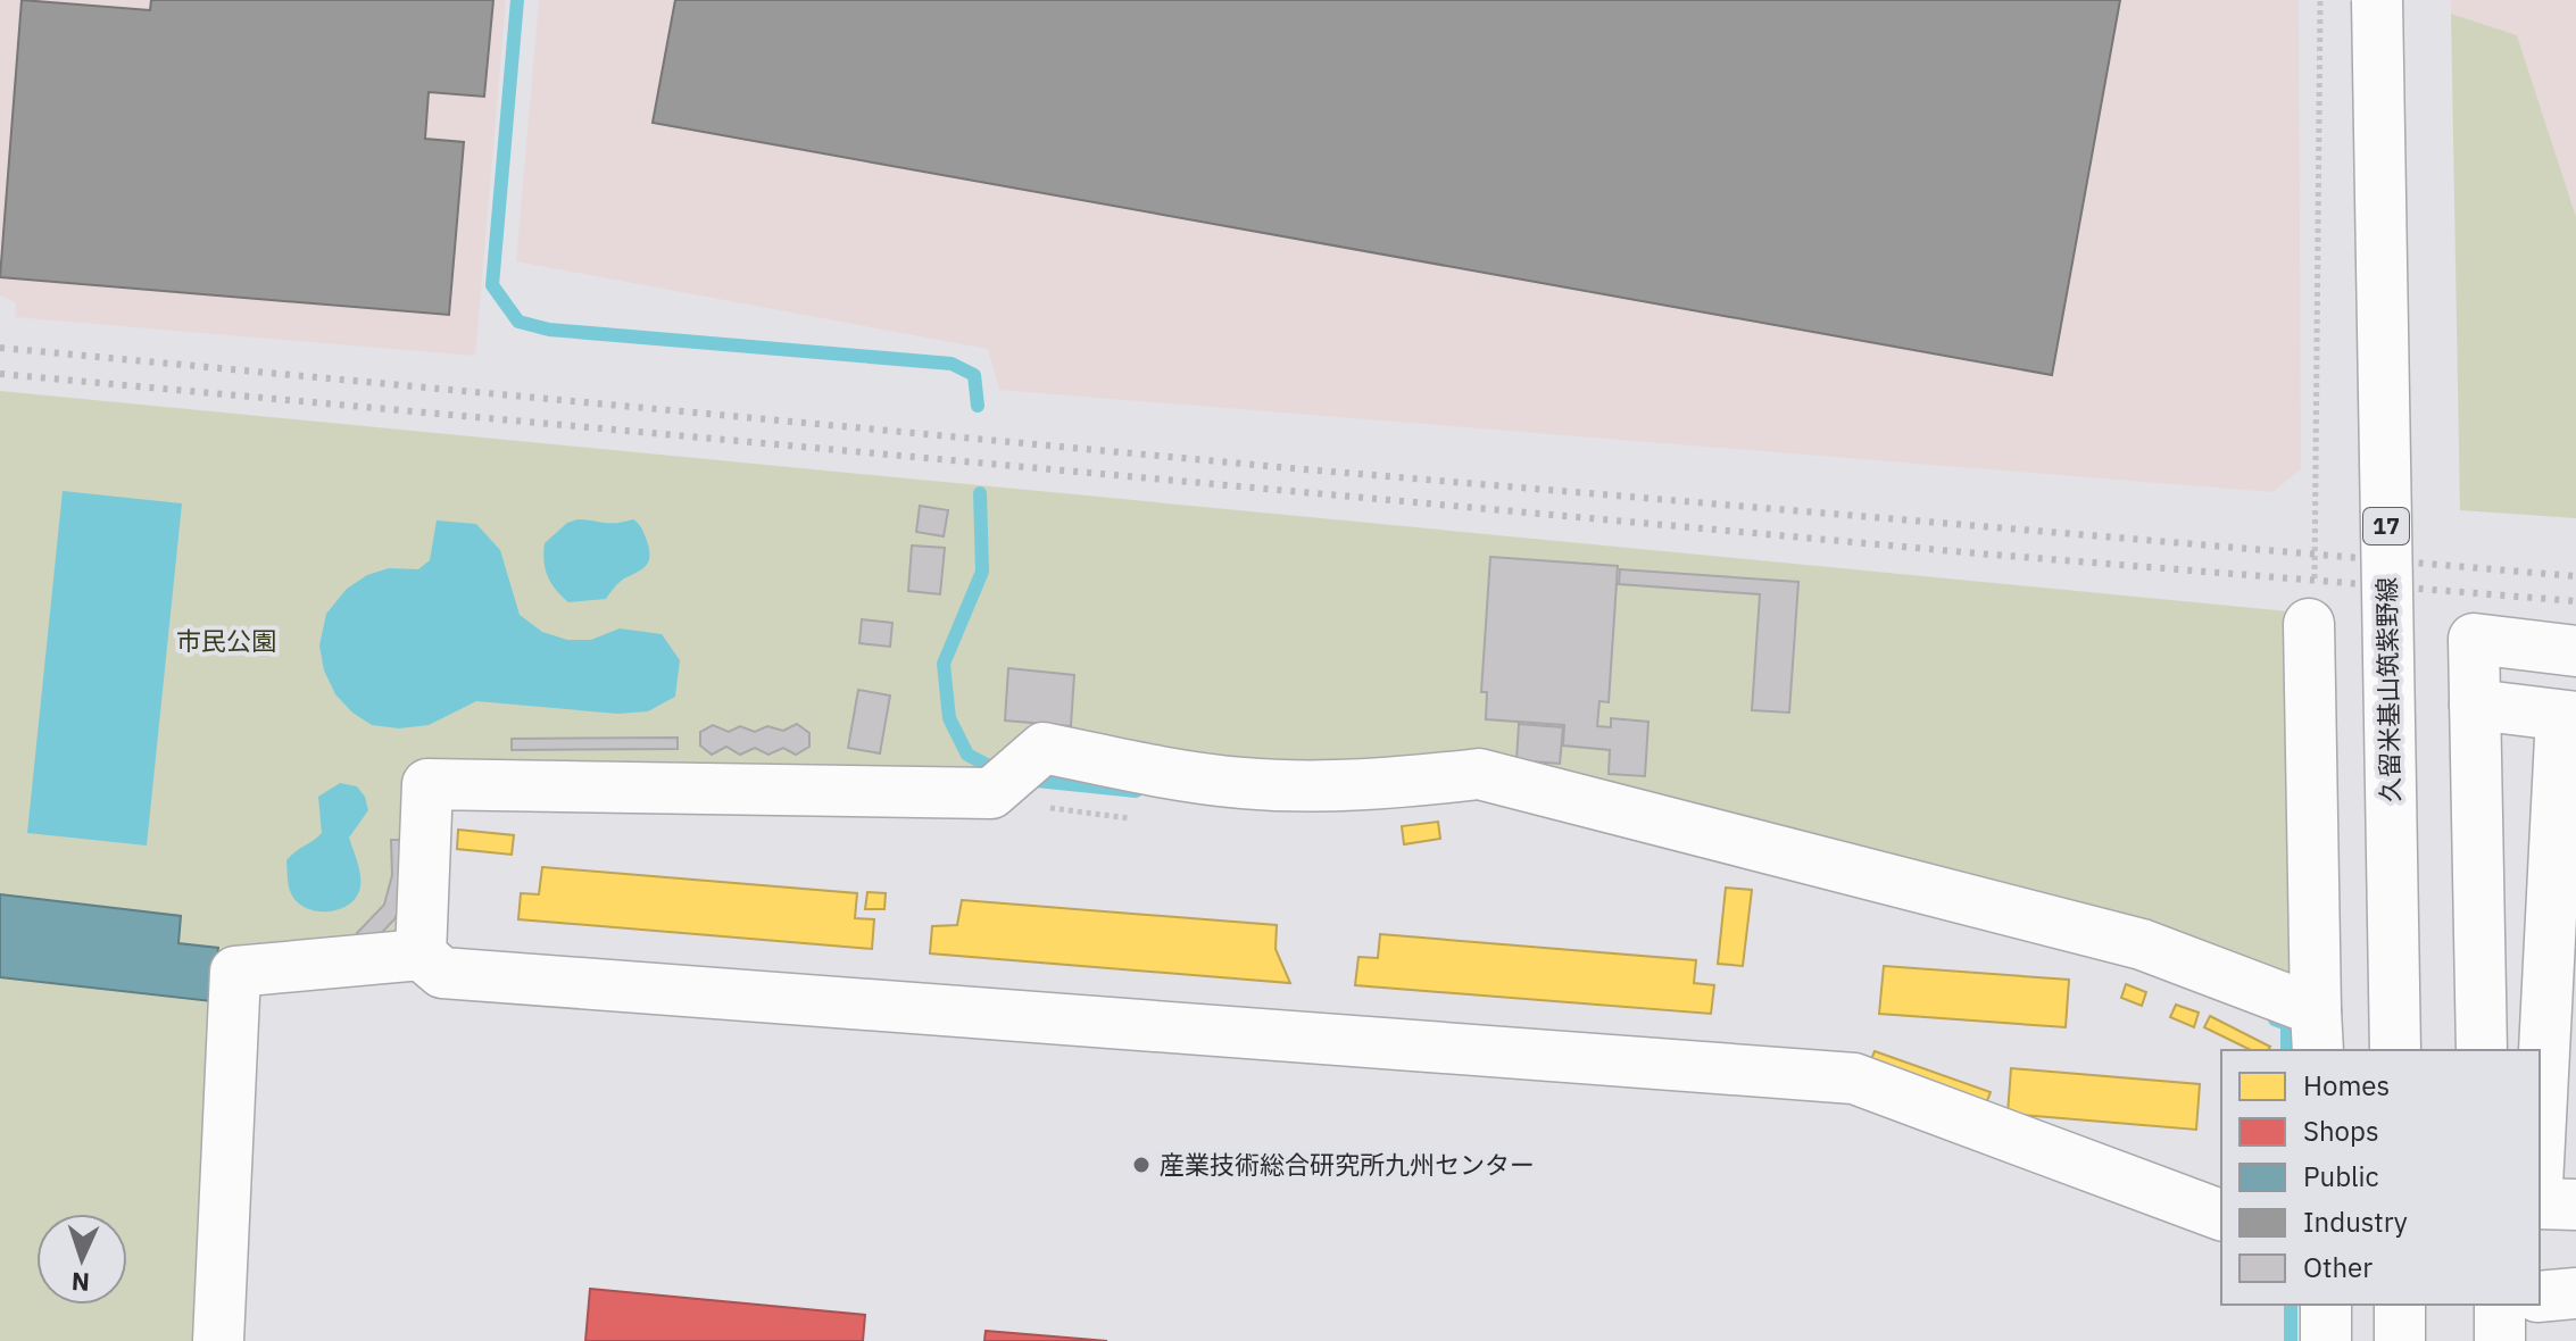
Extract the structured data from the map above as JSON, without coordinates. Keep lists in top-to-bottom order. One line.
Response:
{"streets":{"street":["17","久留米基山筑紫野線"]},"parks":["市民公園"],"places":["産業技術総合研究所九州センター"],"legend":["Homes","Shops","Public","Industry","Other"],"north":"bottom"}
